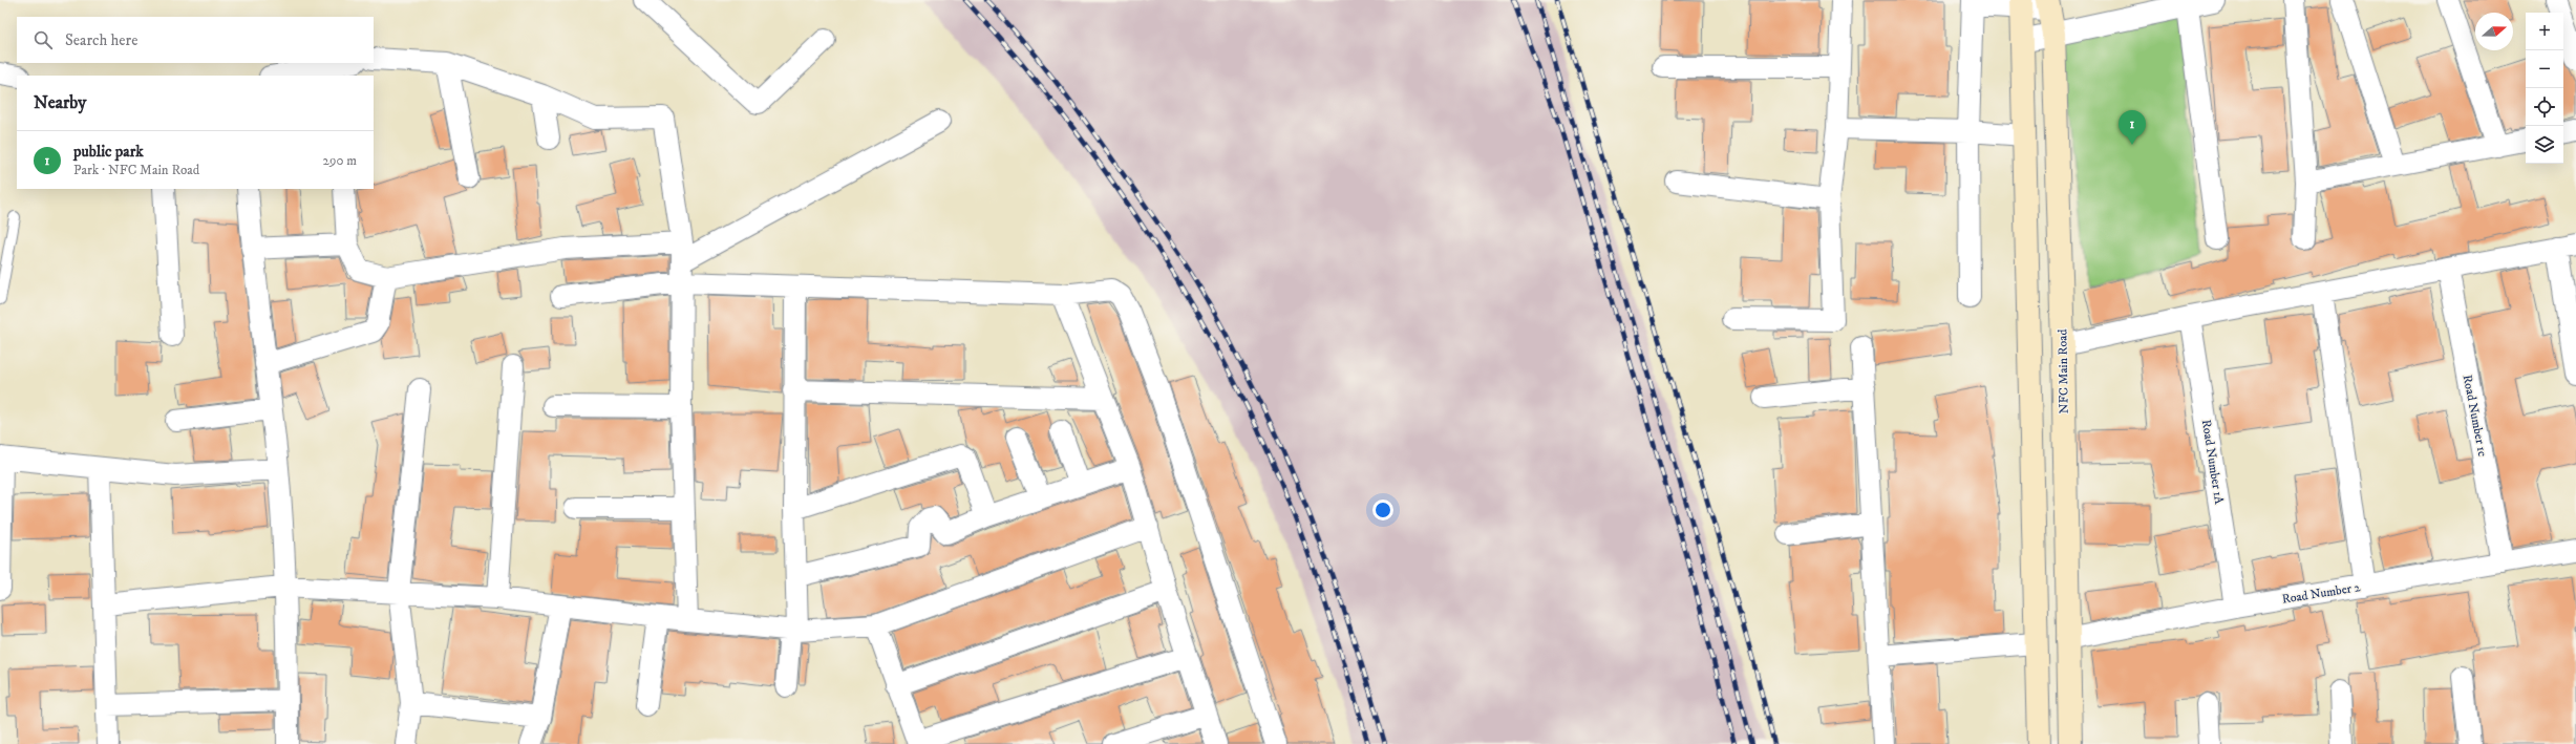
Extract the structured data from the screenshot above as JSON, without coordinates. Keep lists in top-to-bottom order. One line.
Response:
{"streets":{"main road":["NFC Main Road"],"street":["Road Number 1c","Road Number 1A","Road Number 2"]},"crossings":[["NFC Main Road","Road Number 2"],["Road Number 1c","Road Number 2"],["Road Number 1A","Road Number 2"]],"north":"right","page":{"map_buttons":["+","−"],"search":"Search here","heading":"Nearby","pins":"1","list":[{"mark":"1","name":"public park","note":"Park · NFC Main Road","value":"290 m"}]}}
